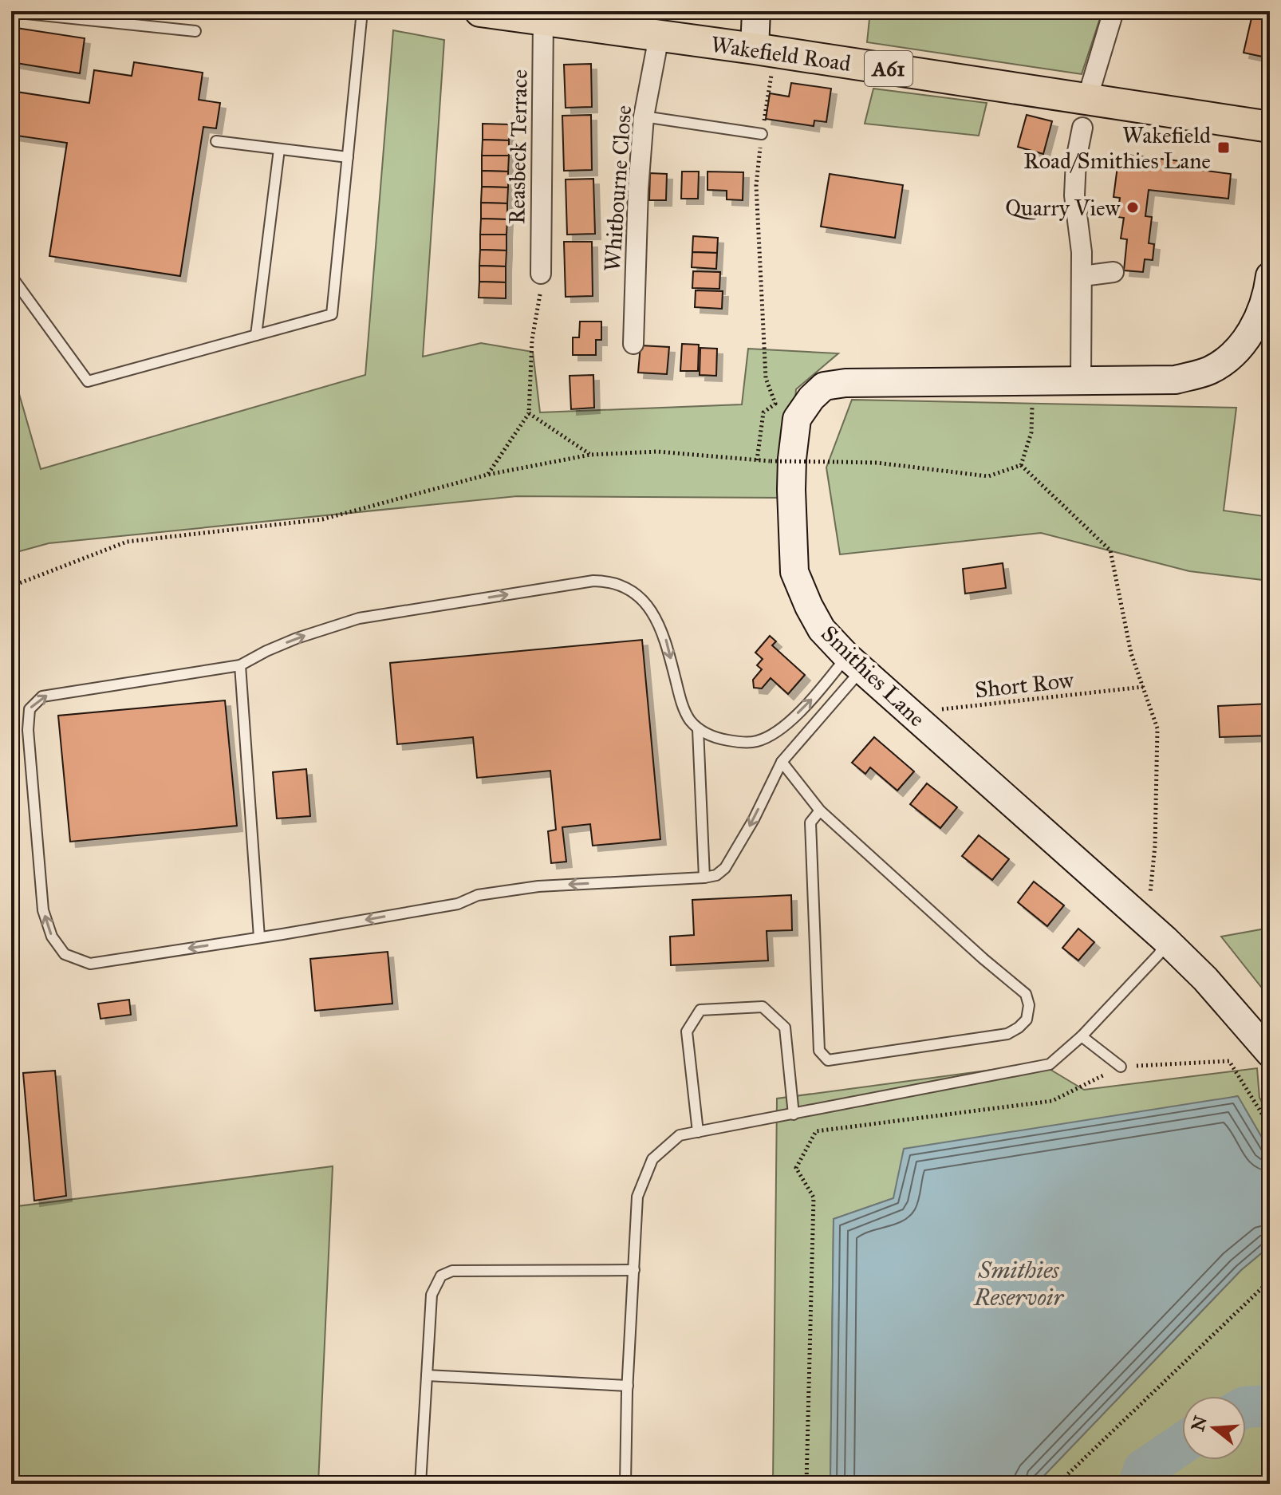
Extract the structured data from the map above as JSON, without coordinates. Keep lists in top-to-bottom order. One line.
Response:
{"streets":{"main road":["Wakefield Road","A61"],"street":["Reasbeck Terrace","Whitbourne Close","Smithies Lane"],"path":["Short Row"]},"crossings":[["Wakefield Road","Reasbeck Terrace"],["Wakefield Road","Whitbourne Close"],["Smithies Lane","Short Row"]],"water":["Smithies Reservoir"],"places":{"transit":["Wakefield Road/Smithies Lane"],"other":["Quarry View"]},"north":"left"}
